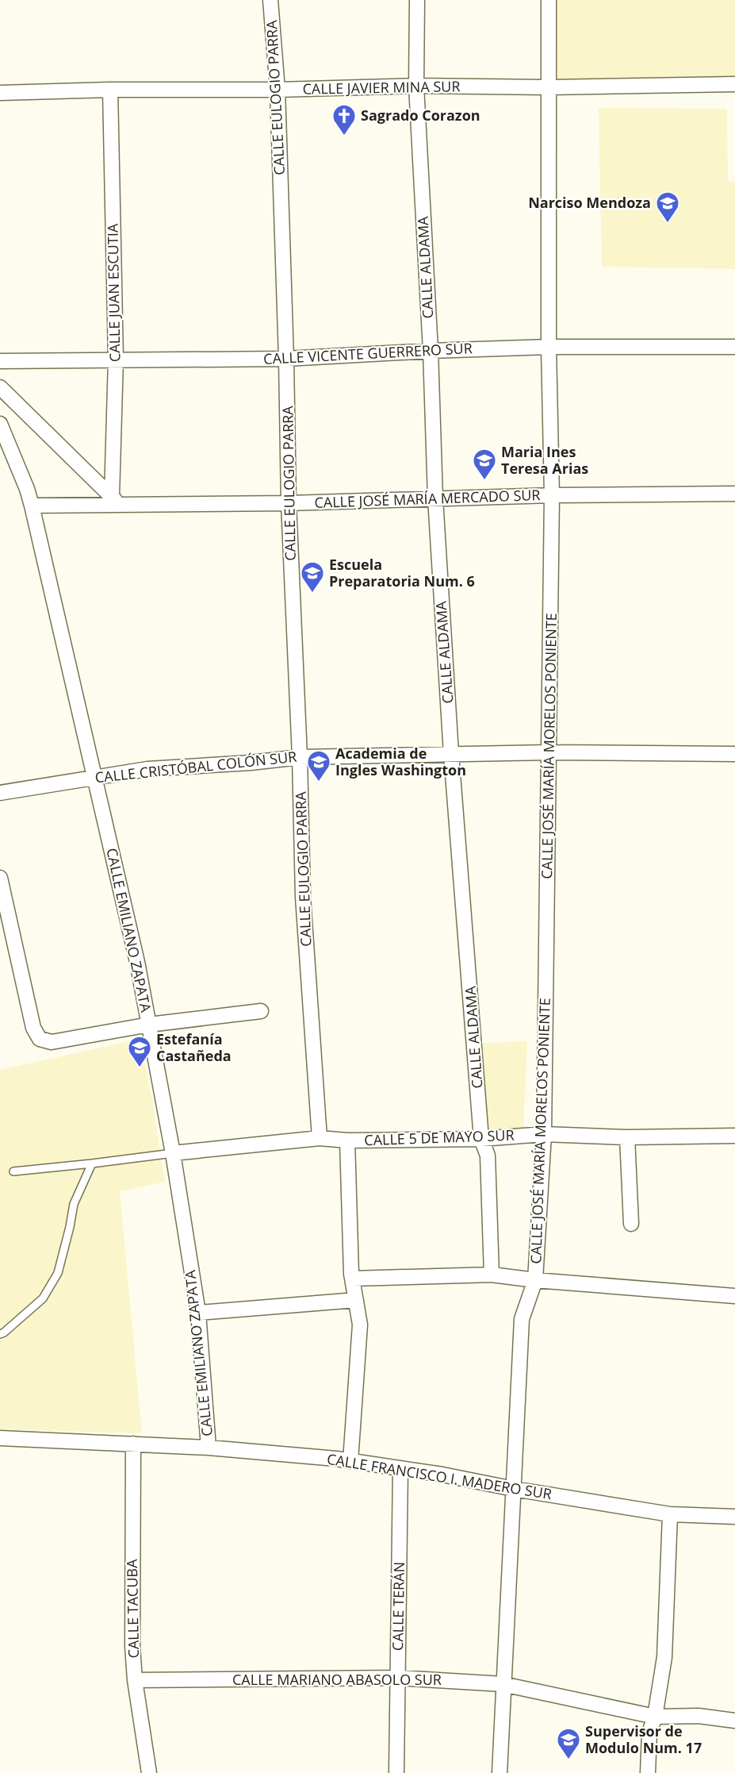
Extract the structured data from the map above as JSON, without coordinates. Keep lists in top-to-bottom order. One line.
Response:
{"streets":{"street":["CALLE JAVIER MINA SUR","CALLE EULOGIO PARRA","CALLE ALDAMA","CALLE JUAN ESCUTIA","CALLE VICENTE GUERRERO SUR","CALLE JOSÉ MARÍA MERCADO SUR","CALLE JOSÉ MARÍA MORELOS PONIENTE","CALLE CRISTÓBAL COLÓN SUR","CALLE EMILIANO ZAPATA","CALLE 5 DE MAYO SUR","CALLE FRANCISCO I. MADERO SUR","CALLE TERÁN","CALLE TACUBA","CALLE MARIANO ABASOLO SUR"]},"crossings":[["CALLE JAVIER MINA SUR","CALLE EULOGIO PARRA"],["CALLE JAVIER MINA SUR","CALLE ALDAMA"],["CALLE JAVIER MINA SUR","CALLE JUAN ESCUTIA"],["CALLE JAVIER MINA SUR","CALLE JOSÉ MARÍA MORELOS PONIENTE"],["CALLE EULOGIO PARRA","CALLE VICENTE GUERRERO SUR"],["CALLE EULOGIO PARRA","CALLE JOSÉ MARÍA MERCADO SUR"],["CALLE EULOGIO PARRA","CALLE CRISTÓBAL COLÓN SUR"],["CALLE EULOGIO PARRA","CALLE 5 DE MAYO SUR"],["CALLE ALDAMA","CALLE VICENTE GUERRERO SUR"],["CALLE ALDAMA","CALLE JOSÉ MARÍA MERCADO SUR"],["CALLE ALDAMA","CALLE CRISTÓBAL COLÓN SUR"],["CALLE ALDAMA","CALLE 5 DE MAYO SUR"],["CALLE JUAN ESCUTIA","CALLE VICENTE GUERRERO SUR"],["CALLE JUAN ESCUTIA","CALLE JOSÉ MARÍA MERCADO SUR"],["CALLE VICENTE GUERRERO SUR","CALLE JOSÉ MARÍA MORELOS PONIENTE"],["CALLE JOSÉ MARÍA MERCADO SUR","CALLE JOSÉ MARÍA MORELOS PONIENTE"],["CALLE JOSÉ MARÍA MERCADO SUR","CALLE EMILIANO ZAPATA"],["CALLE JOSÉ MARÍA MORELOS PONIENTE","CALLE CRISTÓBAL COLÓN SUR"],["CALLE JOSÉ MARÍA MORELOS PONIENTE","CALLE 5 DE MAYO SUR"],["CALLE JOSÉ MARÍA MORELOS PONIENTE","CALLE FRANCISCO I. MADERO SUR"],["CALLE JOSÉ MARÍA MORELOS PONIENTE","CALLE MARIANO ABASOLO SUR"],["CALLE CRISTÓBAL COLÓN SUR","CALLE EMILIANO ZAPATA"],["CALLE EMILIANO ZAPATA","CALLE 5 DE MAYO SUR"],["CALLE EMILIANO ZAPATA","CALLE FRANCISCO I. MADERO SUR"],["CALLE FRANCISCO I. MADERO SUR","CALLE TERÁN"],["CALLE FRANCISCO I. MADERO SUR","CALLE TACUBA"],["CALLE TERÁN","CALLE MARIANO ABASOLO SUR"],["CALLE TACUBA","CALLE MARIANO ABASOLO SUR"]],"places":{"church":["Sagrado Corazon"],"school or university":["Narciso Mendoza","Maria Ines Teresa Arias","Escuela Preparatoria Num. 6","Academia de Ingles Washington","Estefanía Castañeda","Supervisor de Modulo Num. 17"]}}
